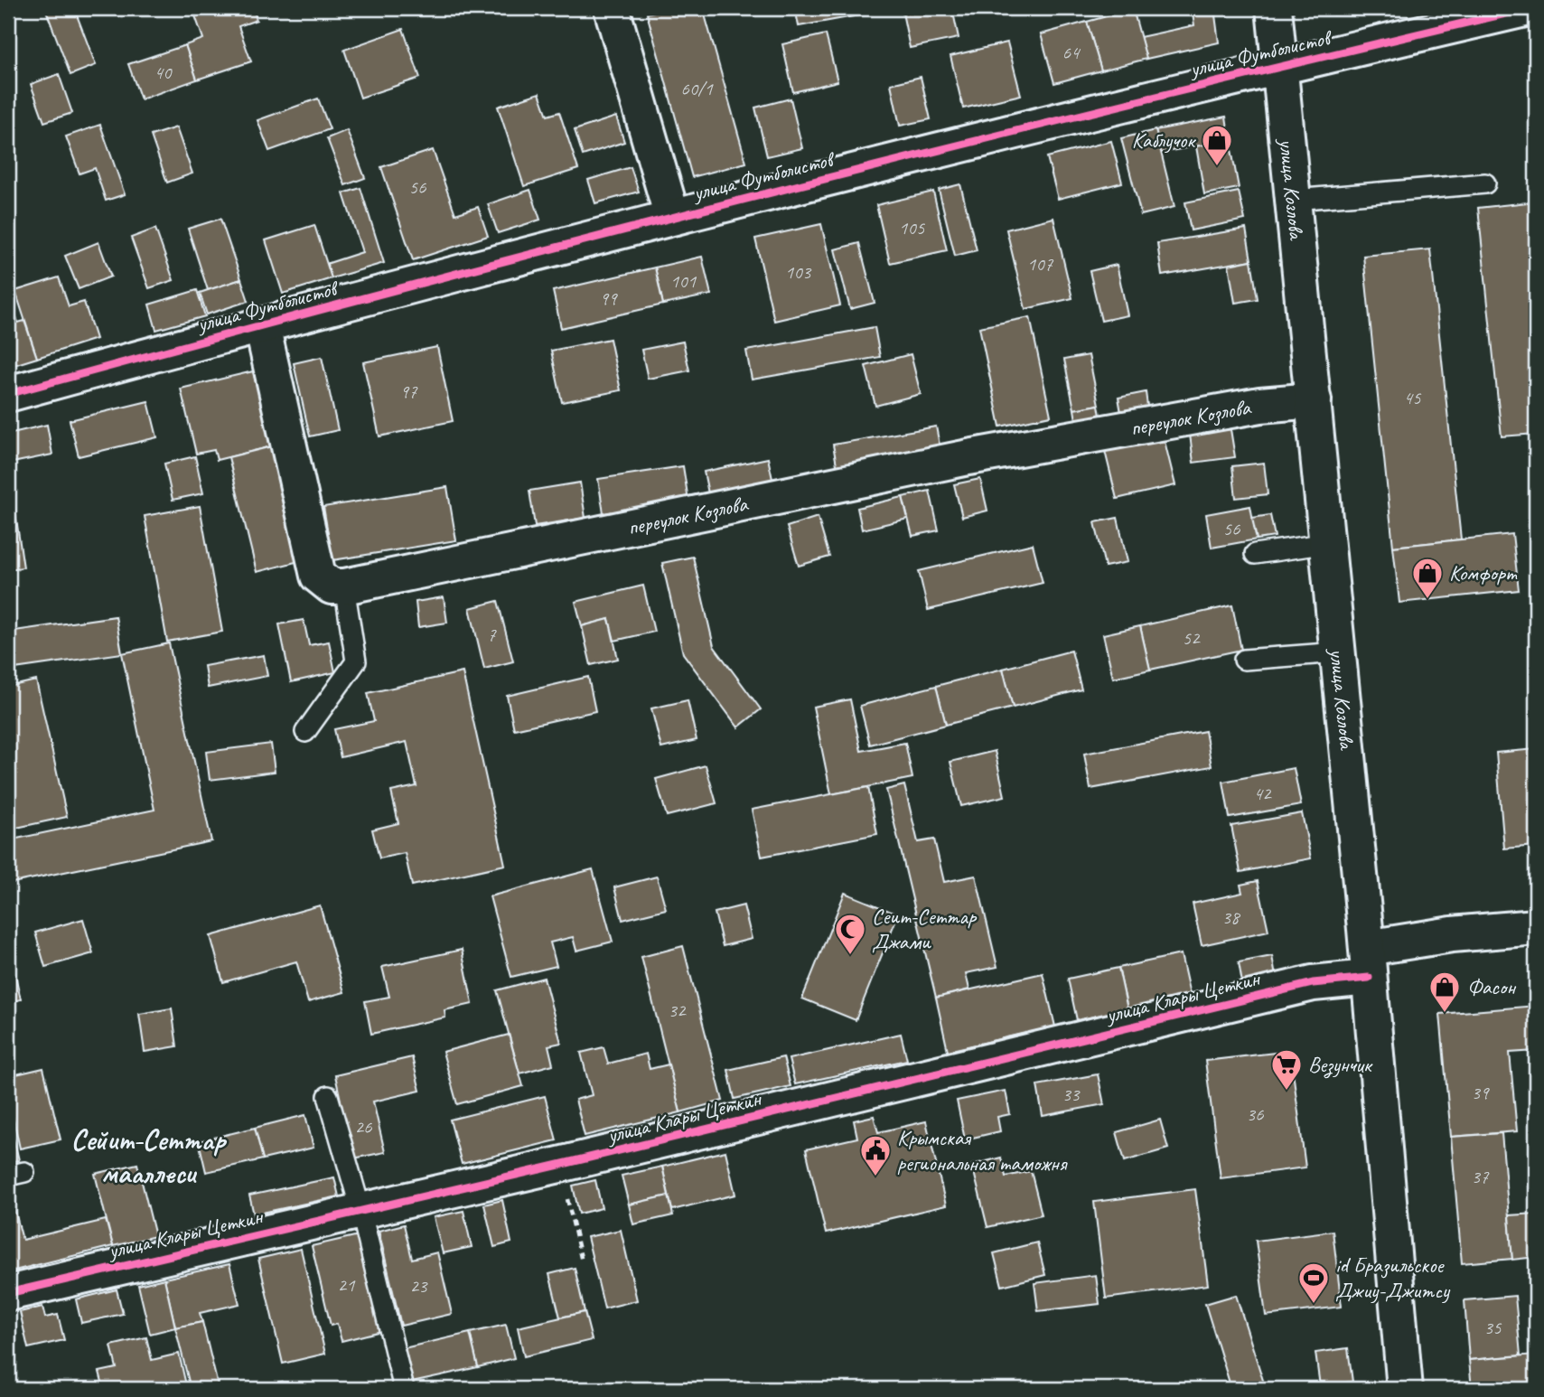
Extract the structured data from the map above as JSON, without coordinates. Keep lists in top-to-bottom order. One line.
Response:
{"streets":{"street":["улица Футболистов","улица Козлова","переулок Козлова","улица Клары Цеткин"]},"crossings":[["улица Футболистов","улица Козлова"],["улица Козлова","переулок Козлова"],["улица Козлова","улица Клары Цеткин"]],"districts":["Сейит-Сеттар мааллеси"],"places":{"shop":["Каблучок","Комфорт","Фасон"],"mosque":["Сеит-Сеттар Джами"],"supermarket":["Везунчик"],"public building":["Крымская региональная таможня"],"sports":["id Бразильское Джиу-Джитсу"]},"house_numbers":["64","40","60/1","56","105","107","103","101","99","97","45","56","7","52","42","38","32","39","33","36","26","37","21","23","35"]}
